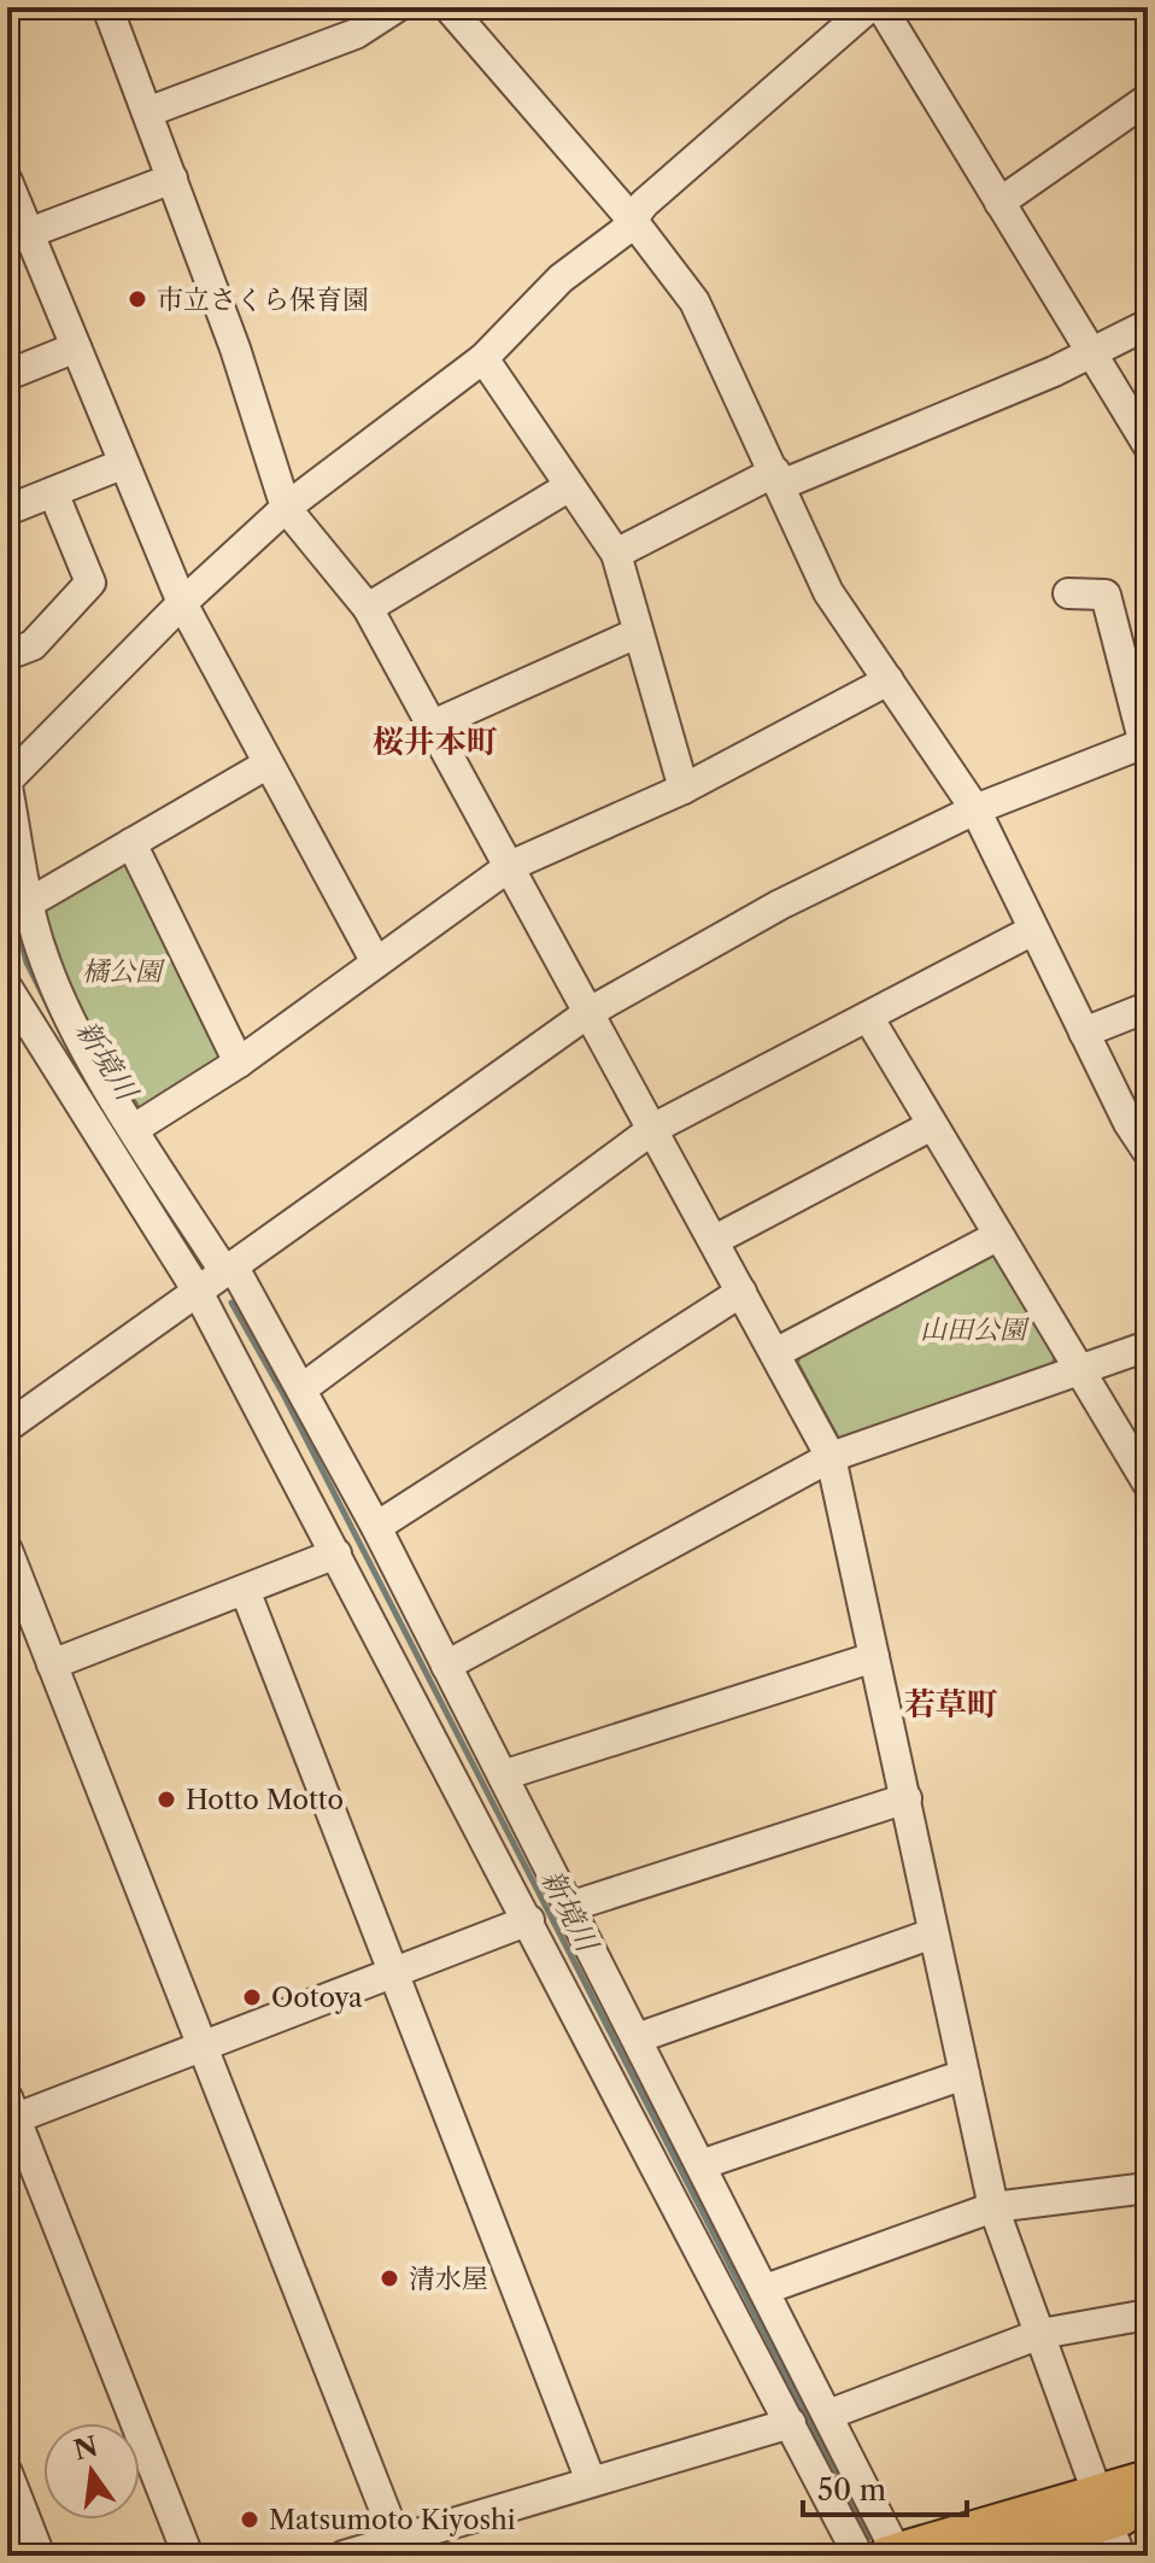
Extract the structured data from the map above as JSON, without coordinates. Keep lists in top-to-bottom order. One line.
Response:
{"districts":["桜井本町","若草町"],"water":["新境川"],"parks":["橘公園","山田公園"],"places":["市立さくら保育園","Hotto Motto","Ootoya","清水屋","Matsumoto Kiyoshi"],"scale_bar":"50 m","north":"top"}
